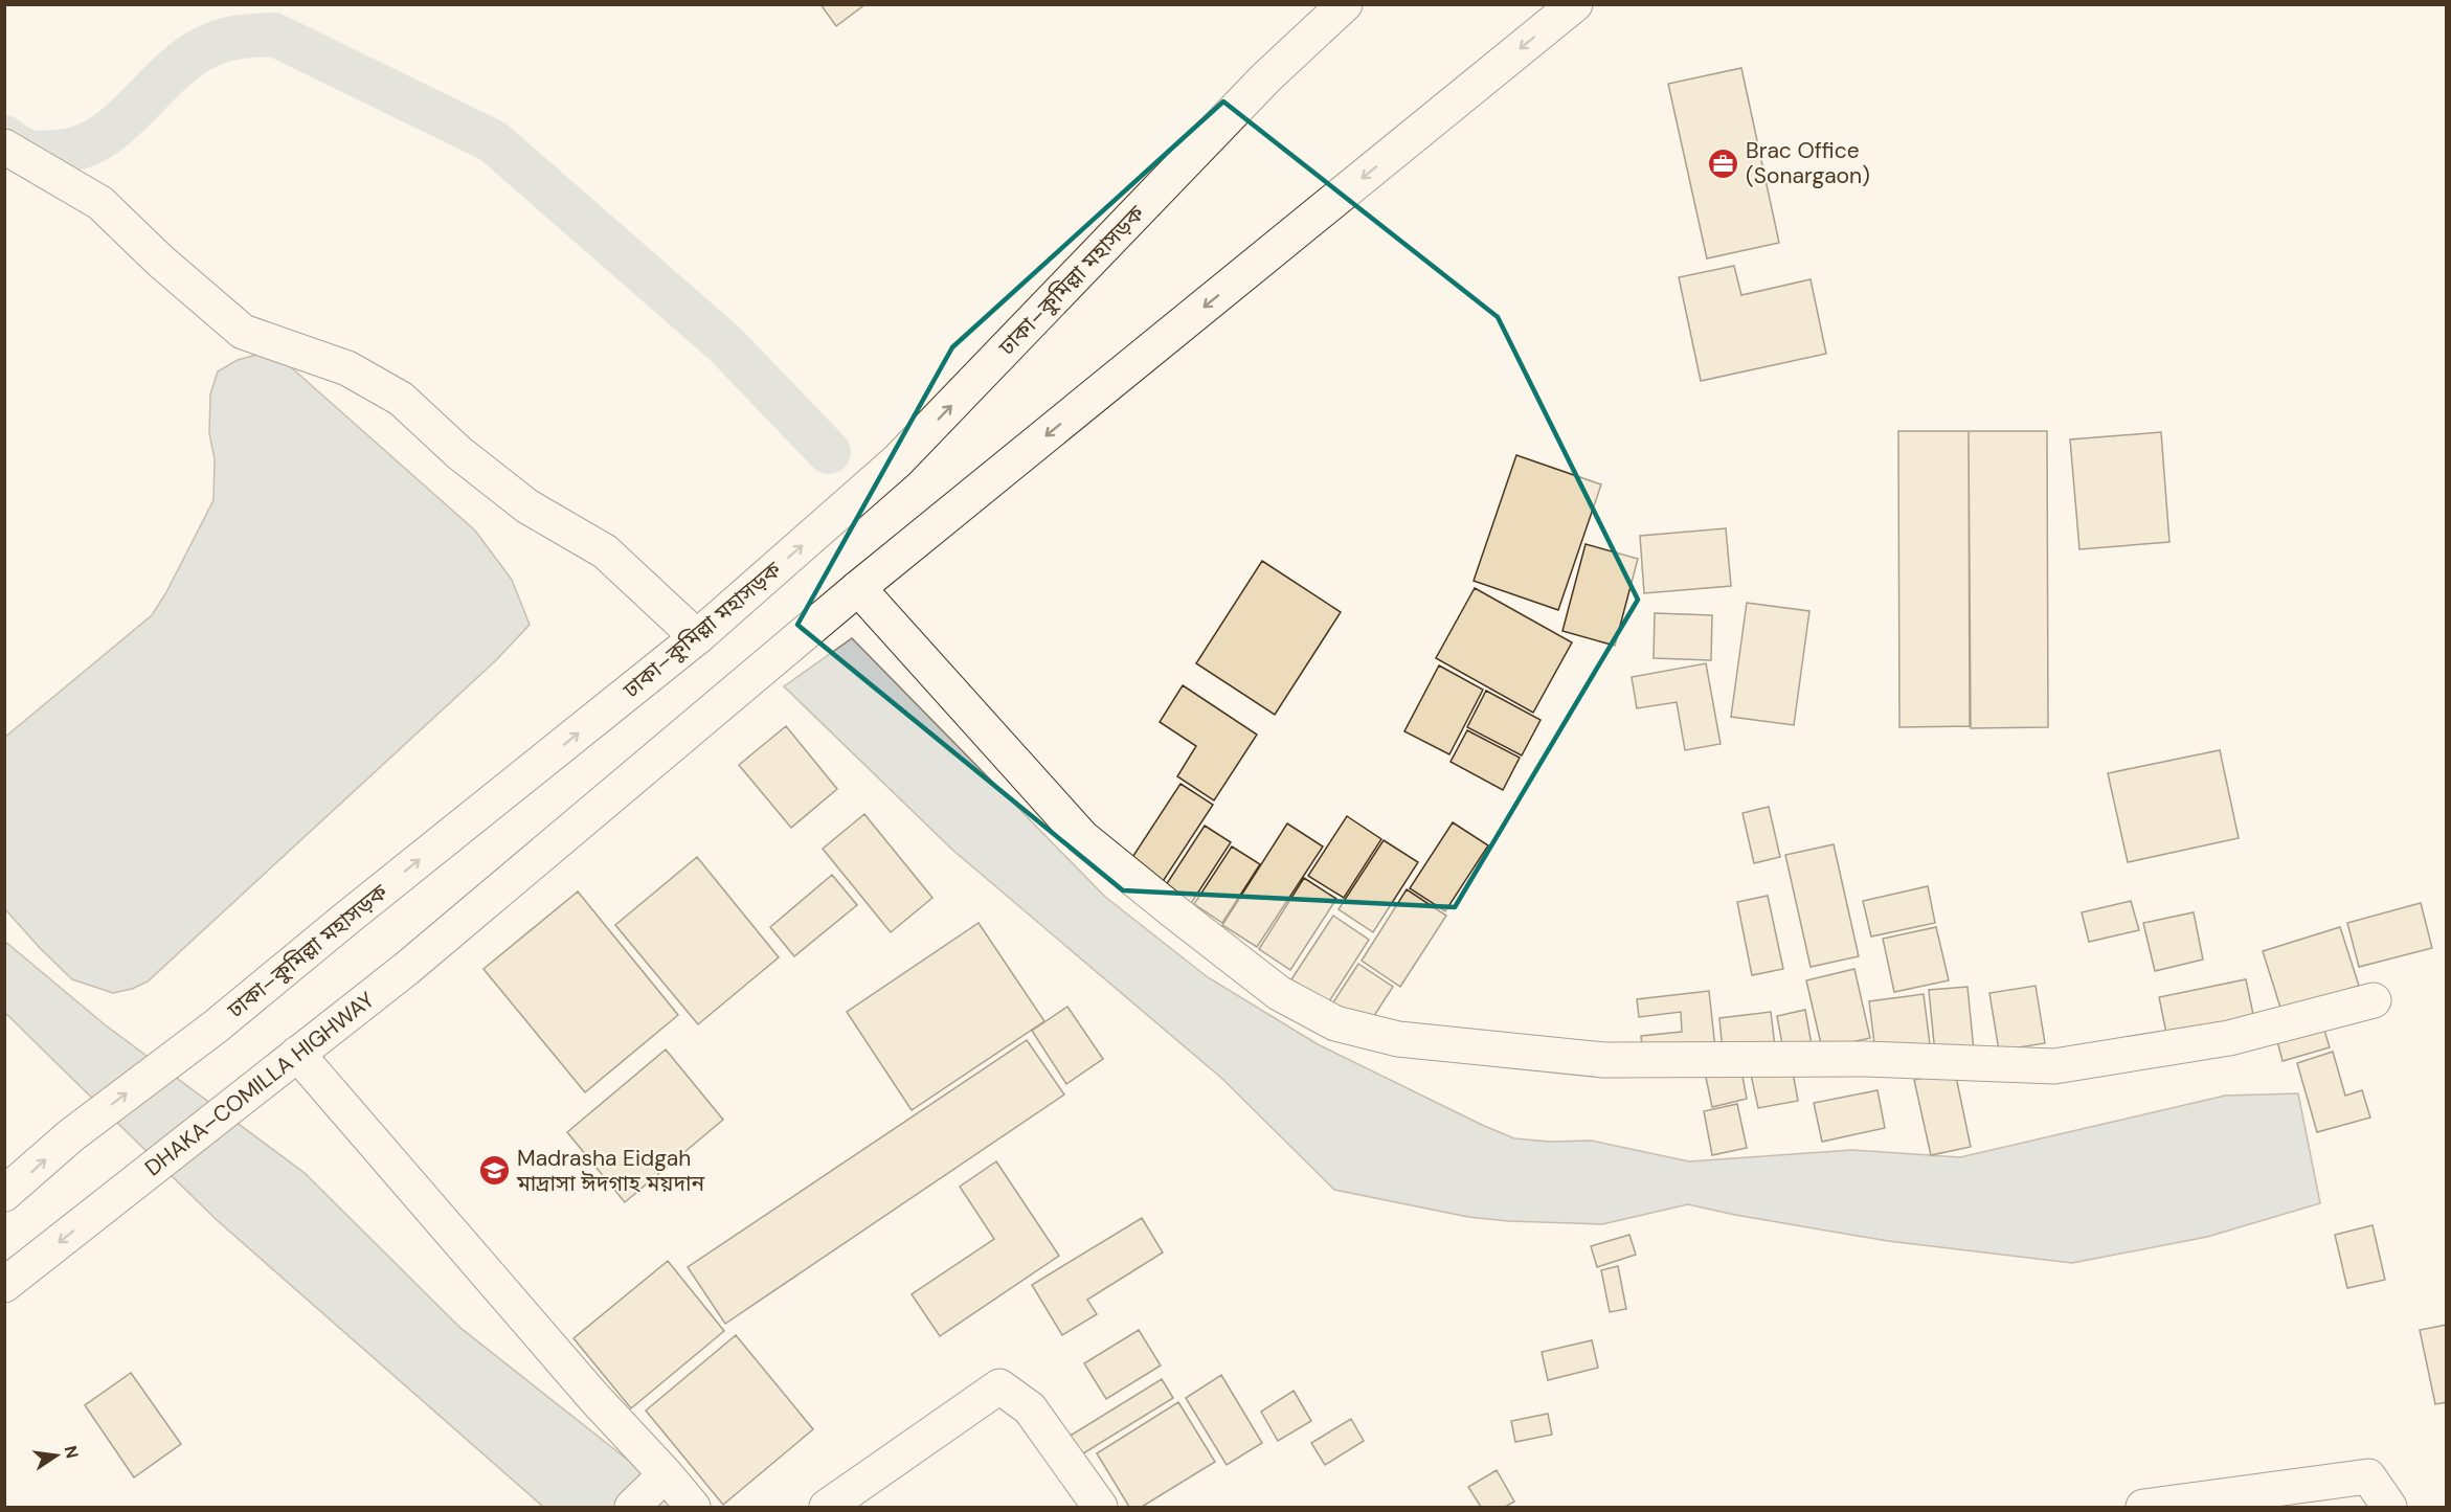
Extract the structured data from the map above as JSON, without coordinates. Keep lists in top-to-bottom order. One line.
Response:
{"streets":{"main road":["ঢাকা–কুমিল্লা মহাসড়ক","DHAKA–COMILLA HIGHWAY"]},"places":{"office":["Brac Office (Sonargaon)"],"school or university":["Madrasha Eidgah মাদ্রাসা ঈদগাহ ময়দান"]},"north":"right"}
